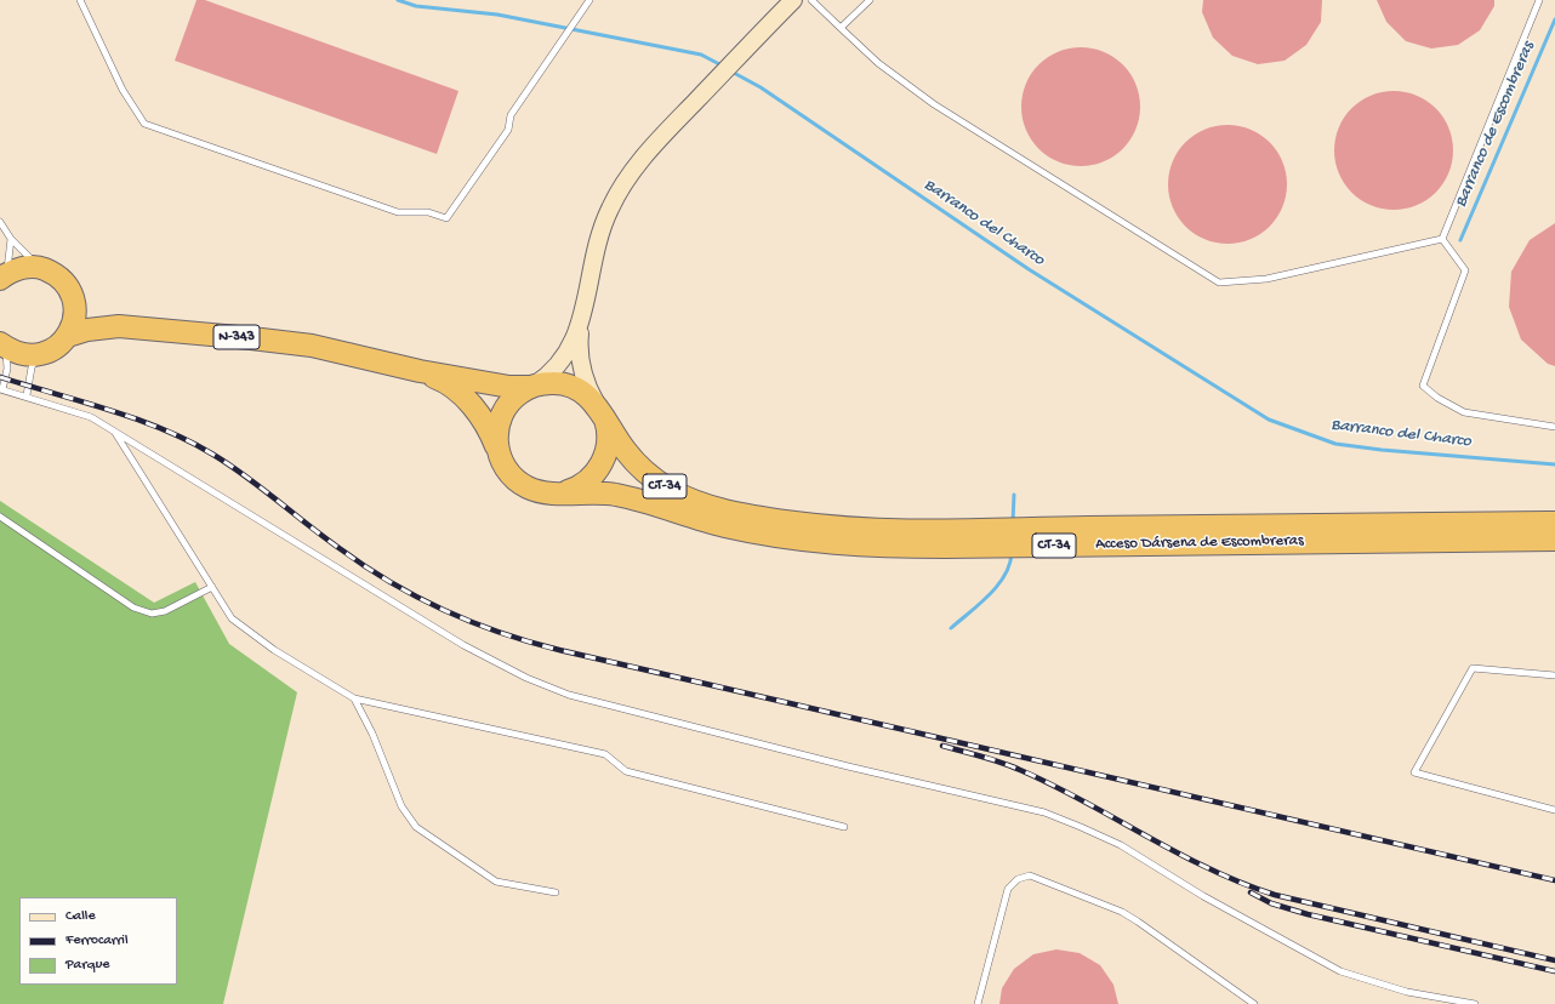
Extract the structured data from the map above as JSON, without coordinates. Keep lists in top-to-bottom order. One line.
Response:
{"streets":{"highway":["N-343","CT-34","Acceso Dársena de Escombreras"]},"crossings":[["N-343","Acceso Dársena de Escombreras"]],"water":["Barranco de Escombreras","Barranco del Charco"],"legend":["Calle","Ferrocarril","Parque"]}
